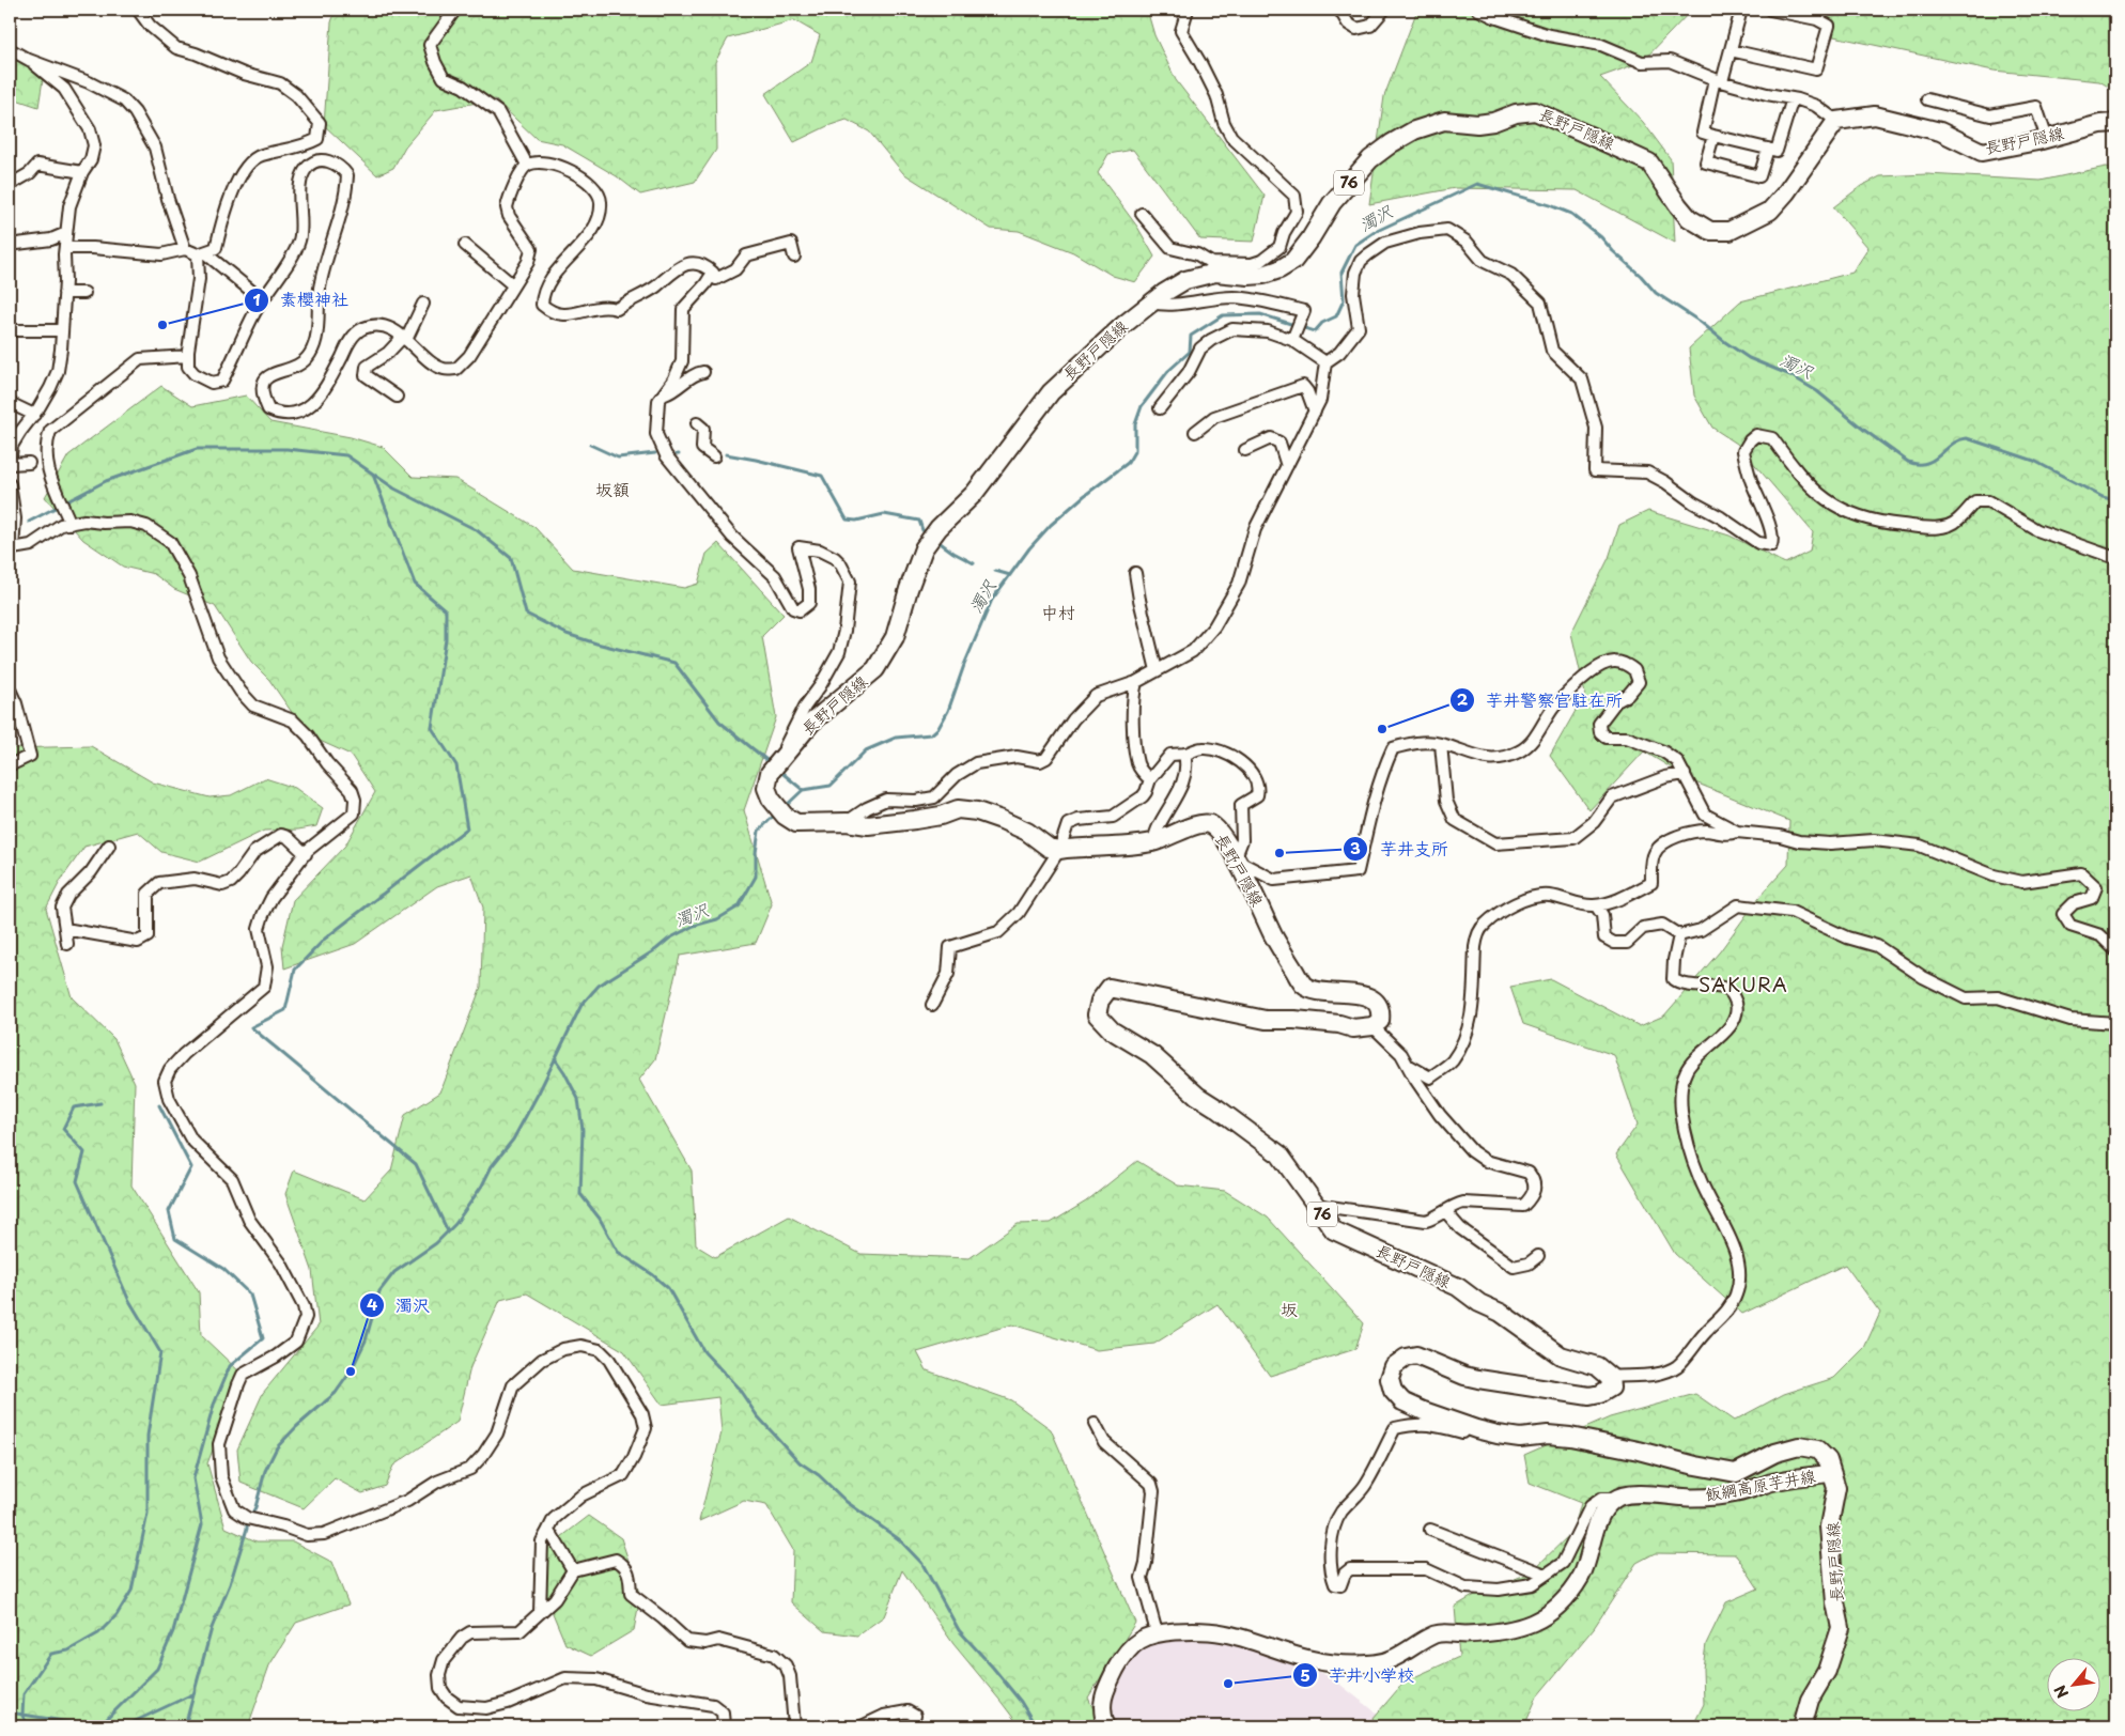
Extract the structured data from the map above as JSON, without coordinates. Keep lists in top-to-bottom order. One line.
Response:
{"streets":{"main road":["長野戸隠線","76","飯綱高原芋井線"]},"crossings":[["長野戸隠線","飯綱高原芋井線"]],"districts":["坂額","中村","SAKURA","坂"],"water":["濁沢"],"places":["素櫻神社","芋井警察官駐在所","芋井支所","濁沢","芋井小学校"],"north":"bottom left"}
